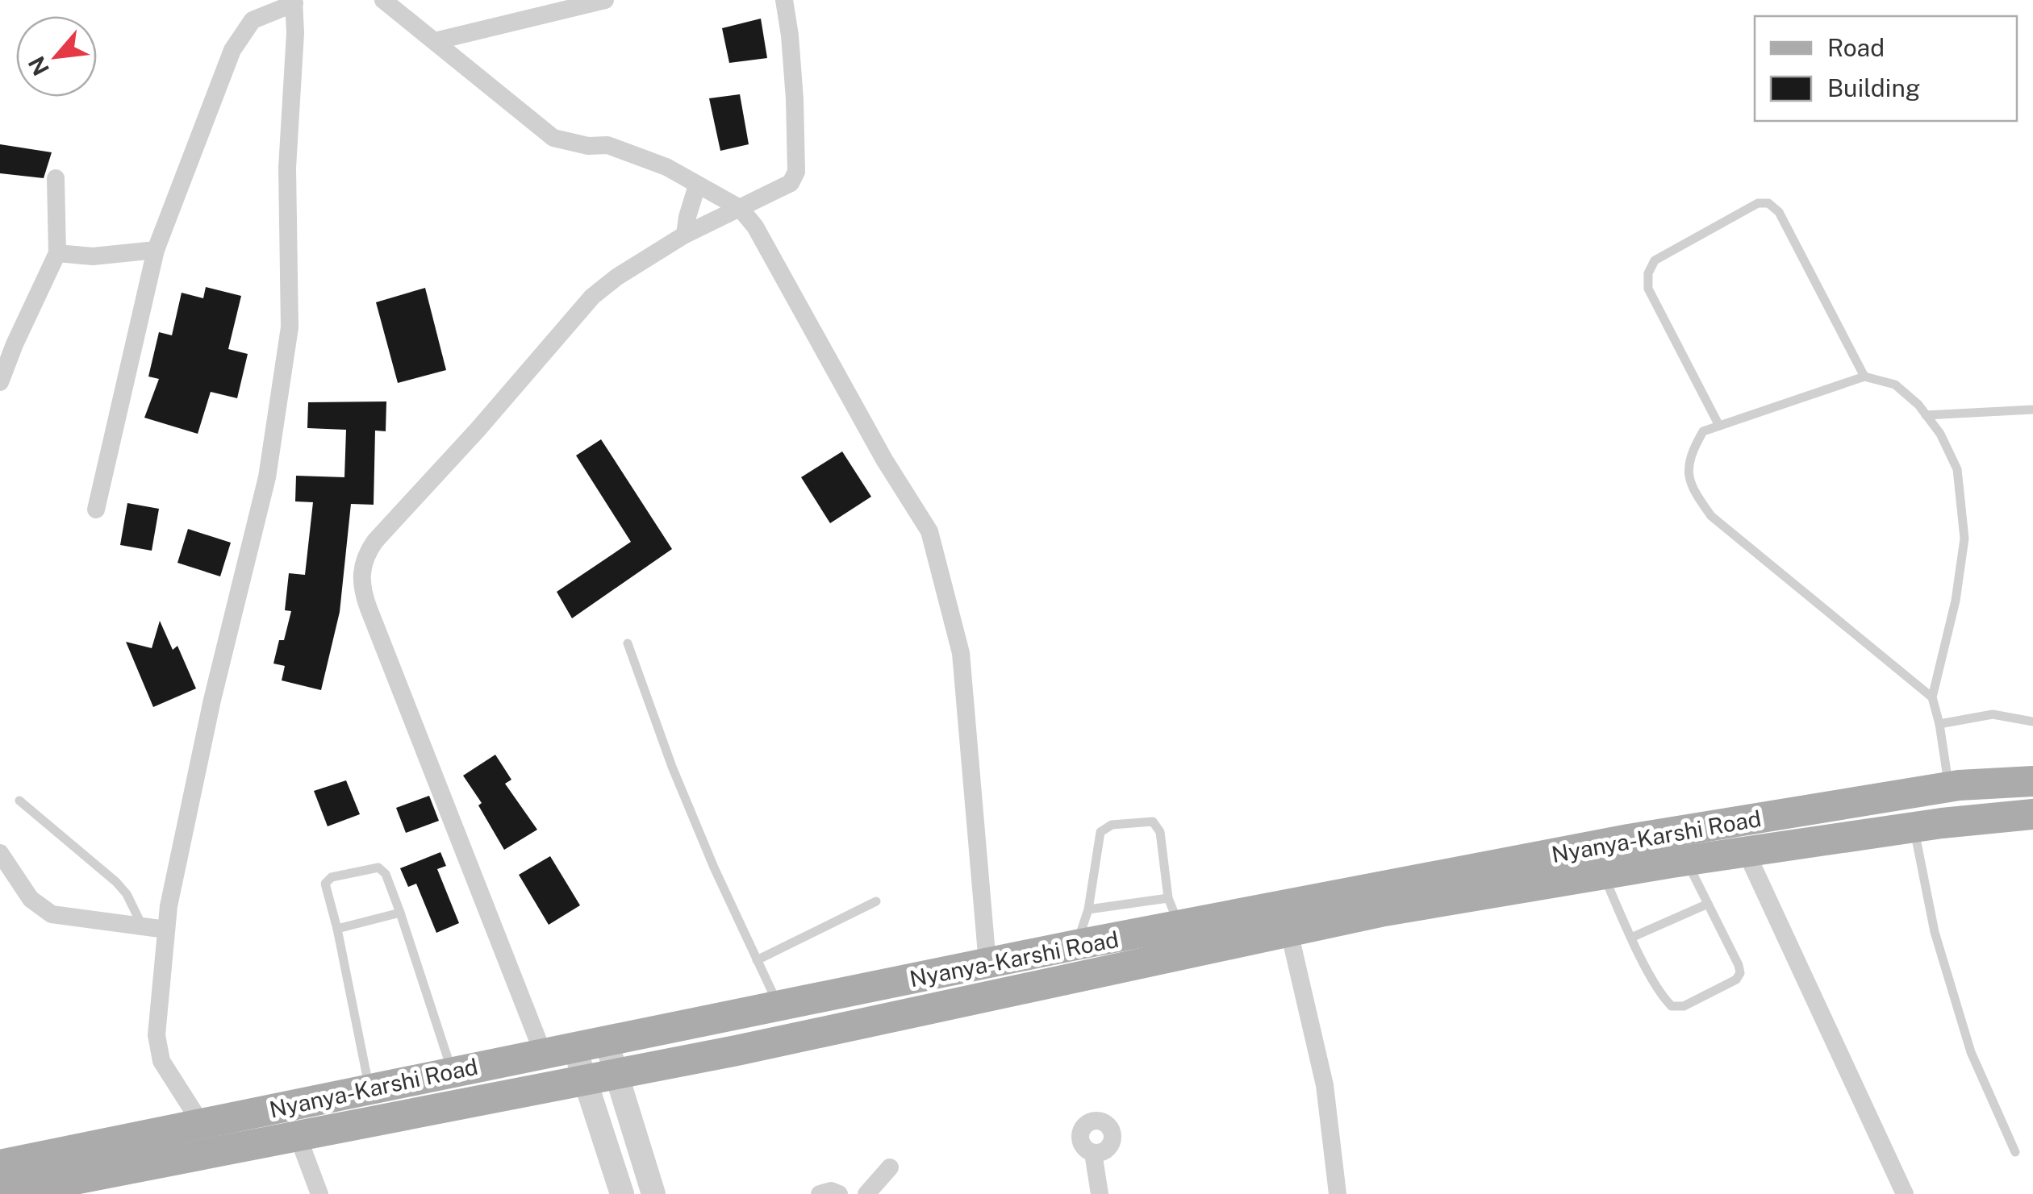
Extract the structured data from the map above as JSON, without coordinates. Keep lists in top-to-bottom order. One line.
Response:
{"streets":{"main road":["Nyanya-Karshi Road"]},"legend":["Road","Building"],"north":"bottom left"}
